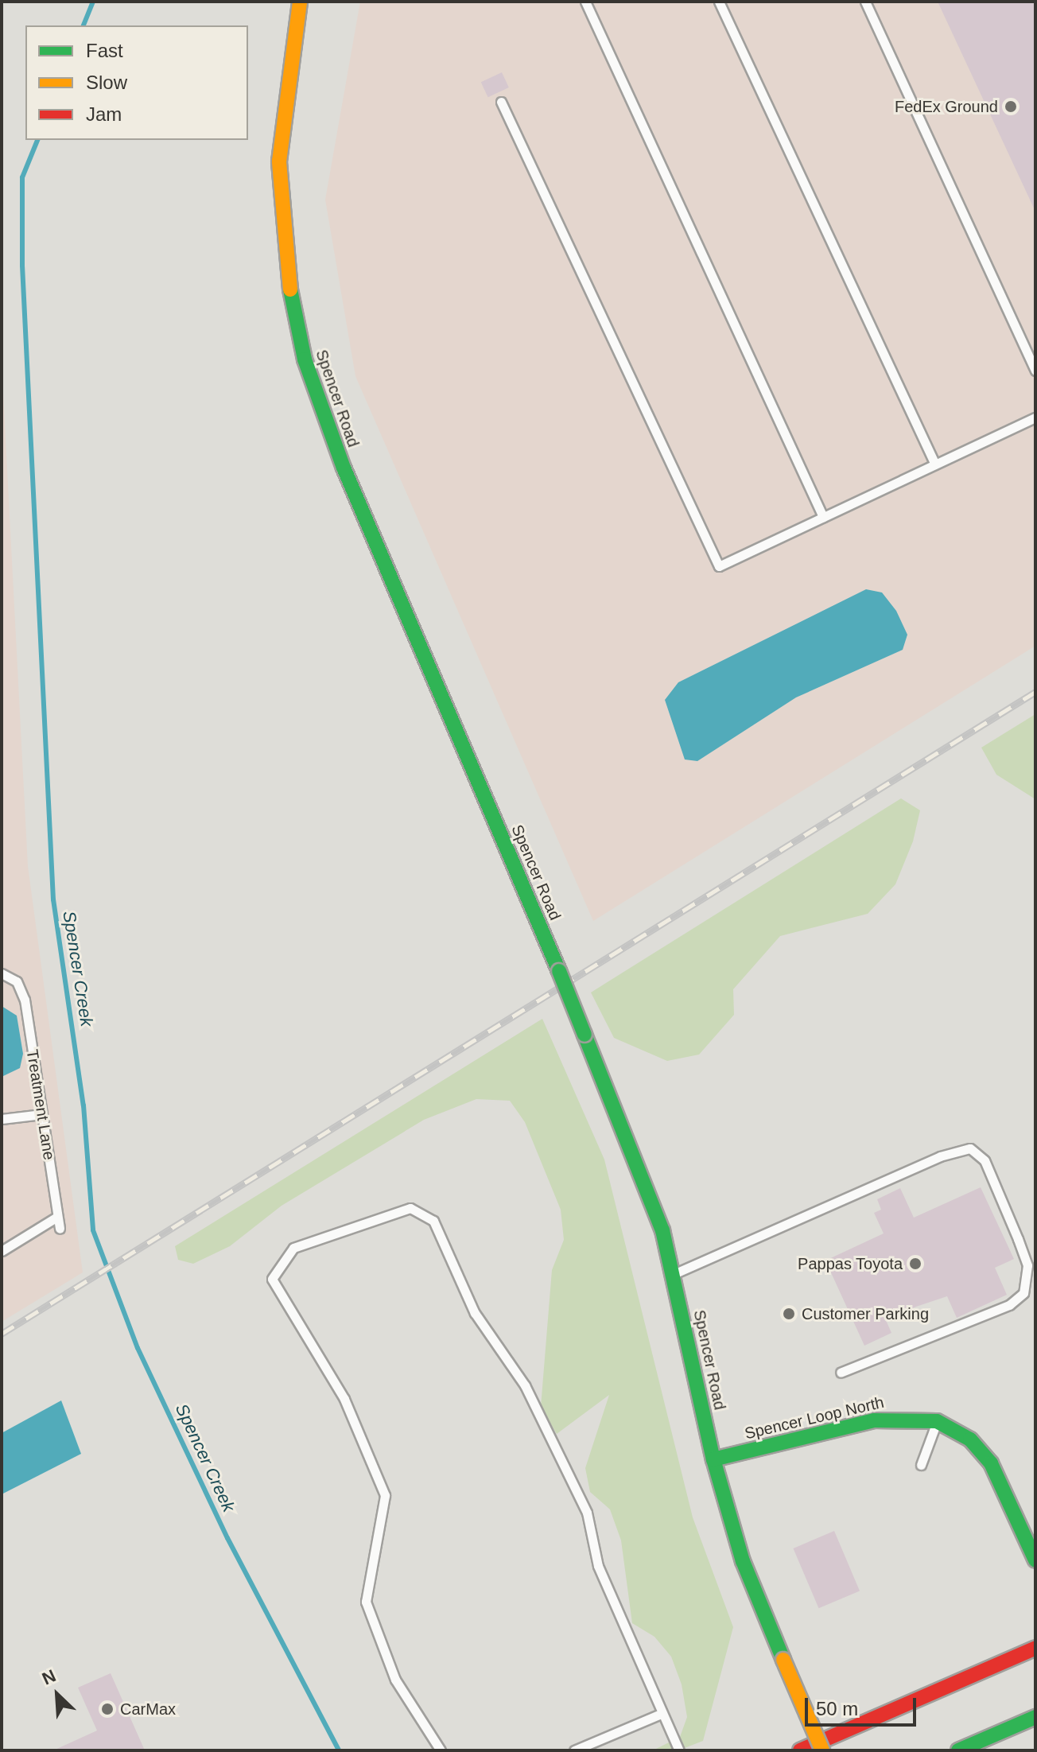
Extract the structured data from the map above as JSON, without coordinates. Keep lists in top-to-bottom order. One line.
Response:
{"streets":{"main road":["Spencer Road","Spencer Loop North"],"lane":["Treatment Lane"]},"crossings":[["Spencer Road","Spencer Loop North"]],"water":["Spencer Creek"],"places":["FedEx Ground","Pappas Toyota","Customer Parking","CarMax"],"legend":["Fast","Slow","Jam"],"scale_bar":"50 m","north":"top left"}
